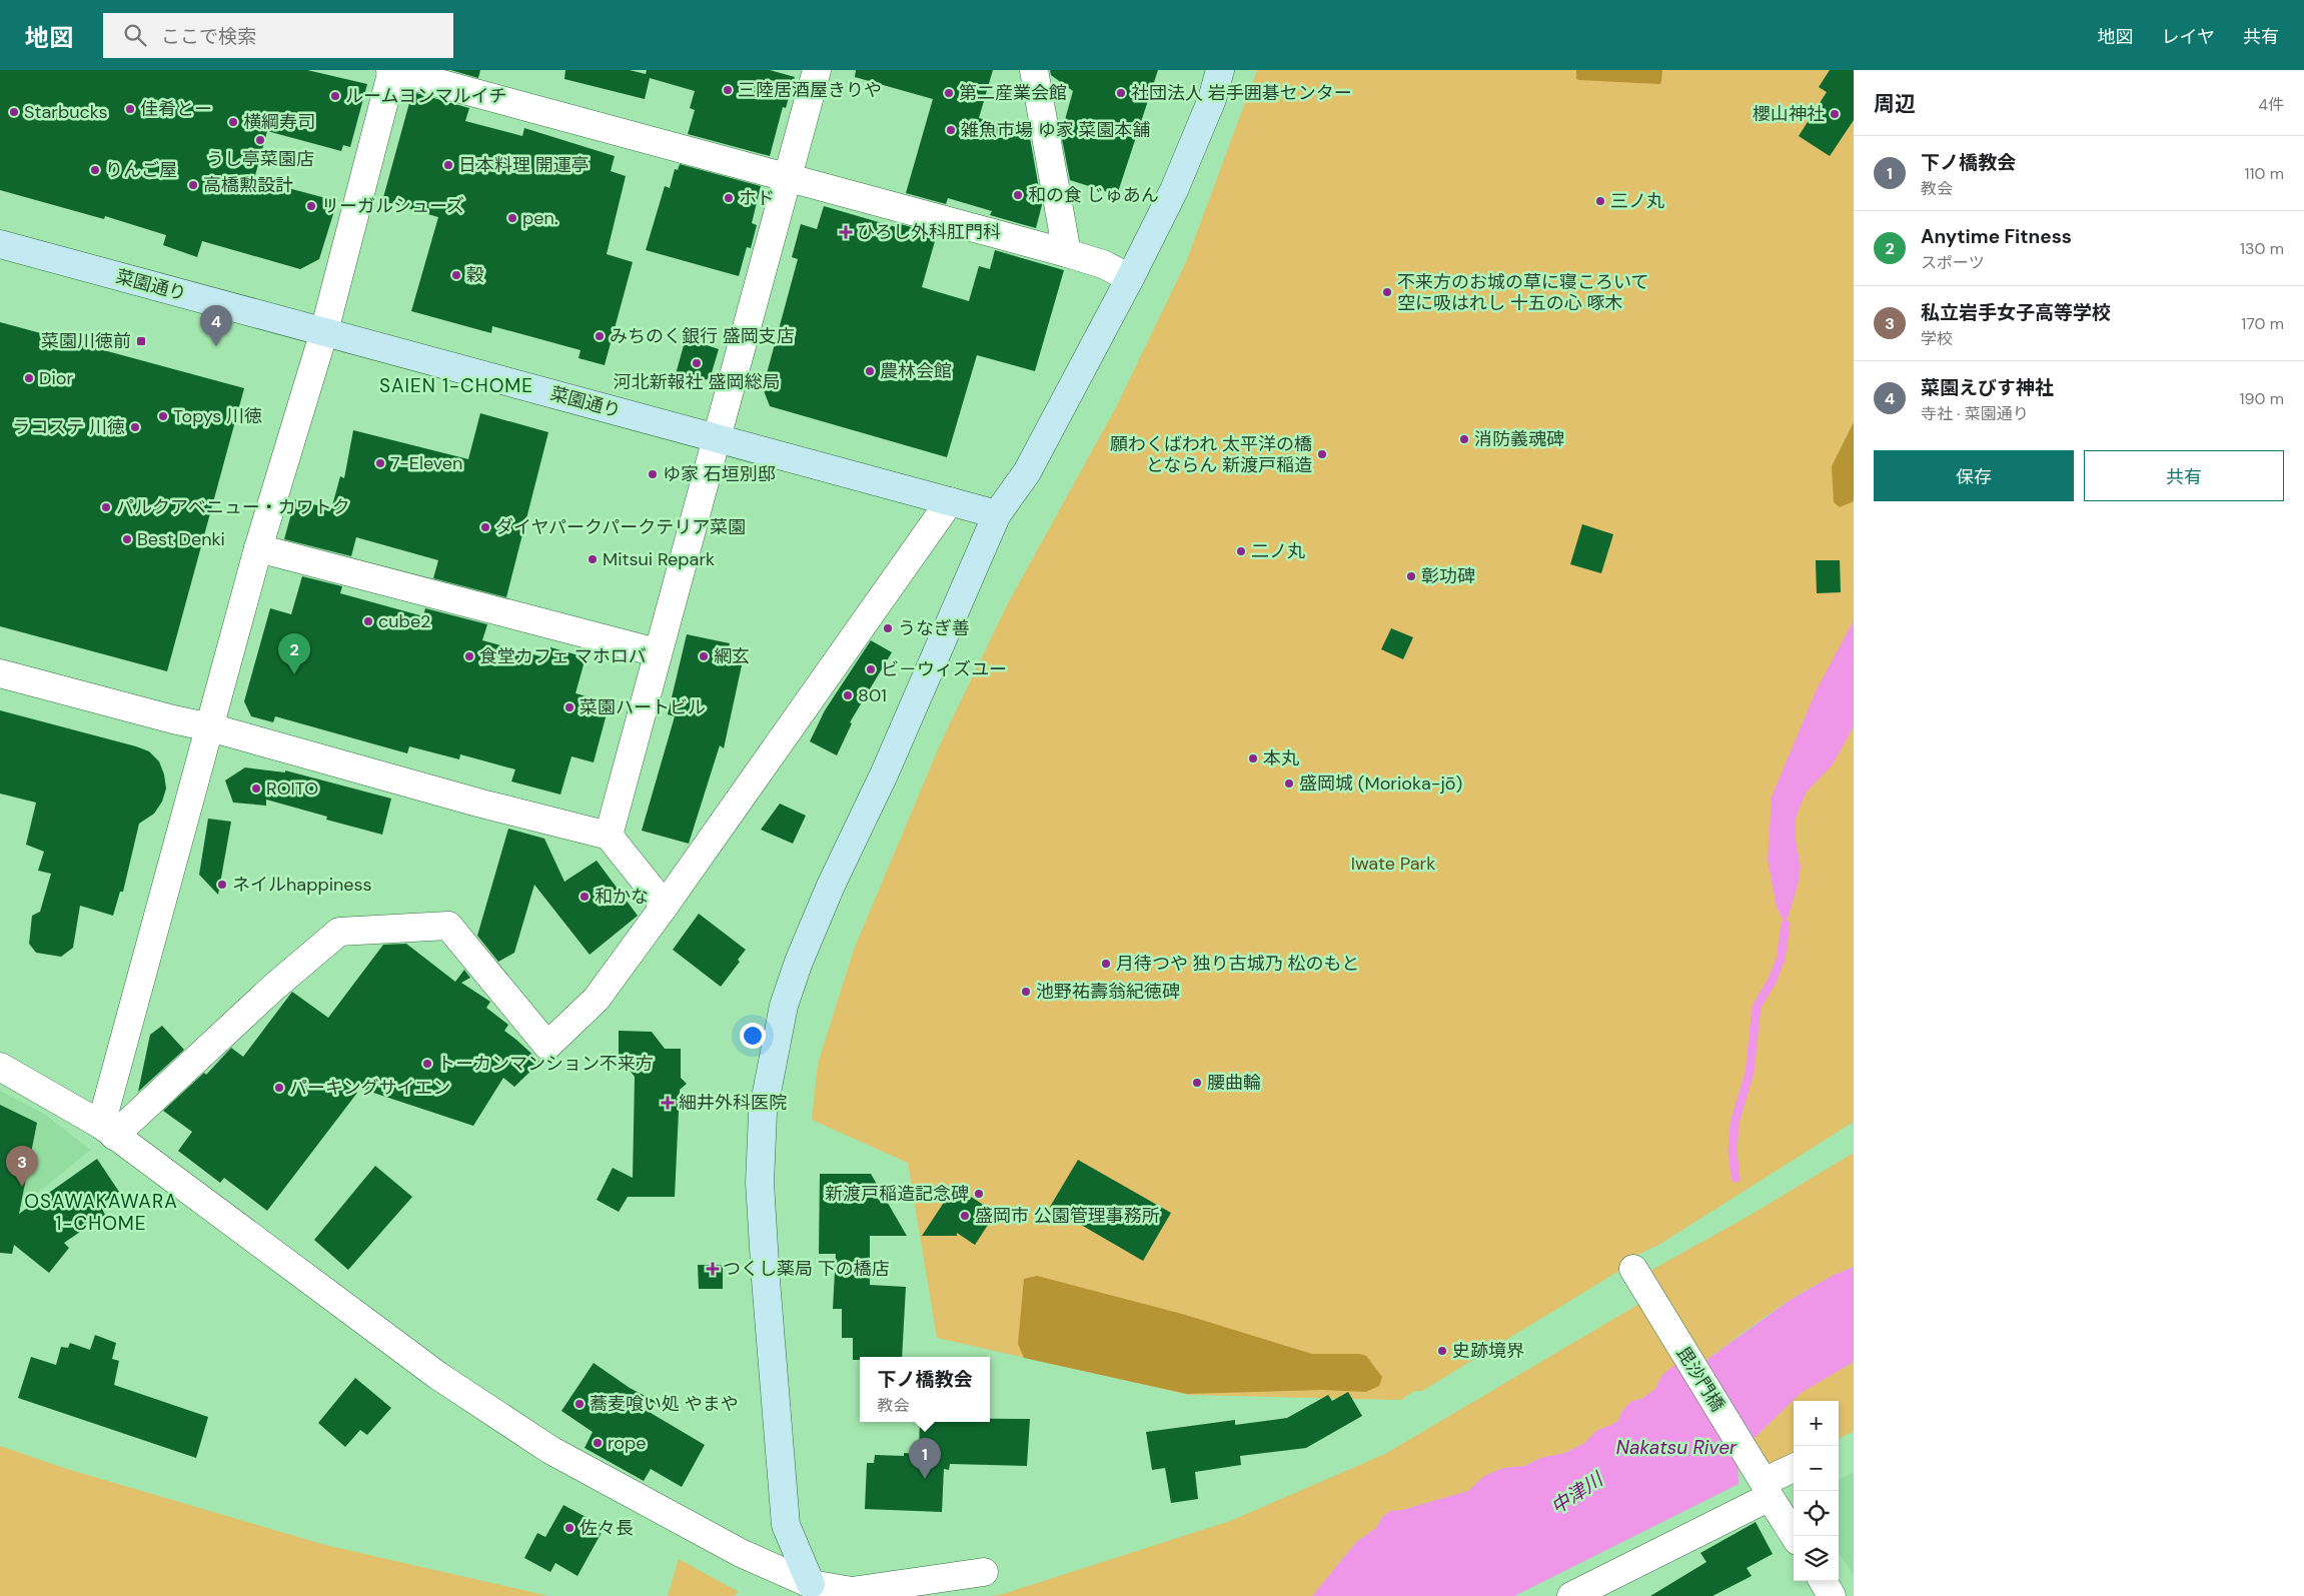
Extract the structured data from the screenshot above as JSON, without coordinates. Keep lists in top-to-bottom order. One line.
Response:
{"streets":{"street":["菜園通り","毘沙門橋"]},"districts":["SAIEN 1-CHOME","OSAWAKAWARA 1-CHOME"],"water":["Nakatsu River","中津川"],"parks":["Iwate Park"],"places":{"other":["三陸居酒屋きりや","第二産業会館","社団法人 岩手囲碁センター","ルームヨンマルイチ","佳肴とー","Starbucks","櫻山神社","横綱寿司","雑魚市場 ゆ家 菜園本舗","うし亭菜園店","日本料理 開運亭","りんご屋","高橋勲設計","和の食 じゅあん","ホド","三ノ丸","リーガルシューズ","pen.","穀","不来方のお城の草に寝ころいて 空に吸はれし 十五の心 啄木","みちのく銀行 盛岡支店","河北新報社 盛岡総局","農林会館","Dior","Topys 川徳","ラコステ 川徳","消防義魂碑","願わくばわれ 太平洋の橋 とならん 新渡戸稲造","7-Eleven","ゆ家 石垣別邸","パルクアベニュー・カワトク","ダイヤパークパークテリア菜園","Best Denki","二ノ丸","Mitsui Repark","彰功碑","cube2","うなぎ善","食堂カフェ マホロバ","網玄","ビ－ウィズユー","801","菜園ハートビル","本丸","盛岡城 (Morioka-jō)","ROITO","ネイルhappiness","和かな","月待つや 独り古城乃 松のもと","池野祐壽翁紀徳碑","トーカンマンション不来方","腰曲輪","パーキングサイエン","新渡戸稲造記念碑","盛岡市 公園管理事務所","史跡境界","蕎麦喰い処 やまや","rope","佐々長"],"health":["ひろし外科肛門科","細井外科医院","つくし薬局 下の橋店"],"transit":["菜園川徳前"]},"page":{"header":"地図","search":"ここで検索","nav":["地図","レイヤ","共有"],"heading":["周辺","4件"],"list":[{"mark":"1","name":"下ノ橋教会","note":"教会","value":"110 m"},{"mark":"2","name":"Anytime Fitness","note":"スポーツ","value":"130 m"},{"mark":"3","name":"私立岩手女子高等学校","note":"学校","value":"170 m"},{"mark":"4","name":"菜園えびす神社","note":"寺社 · 菜園通り","value":"190 m"}],"pins":["4","2","3","1"],"buttons":["保存","共有"],"popup":["下ノ橋教会","教会"],"map_buttons":["+","−"]}}
